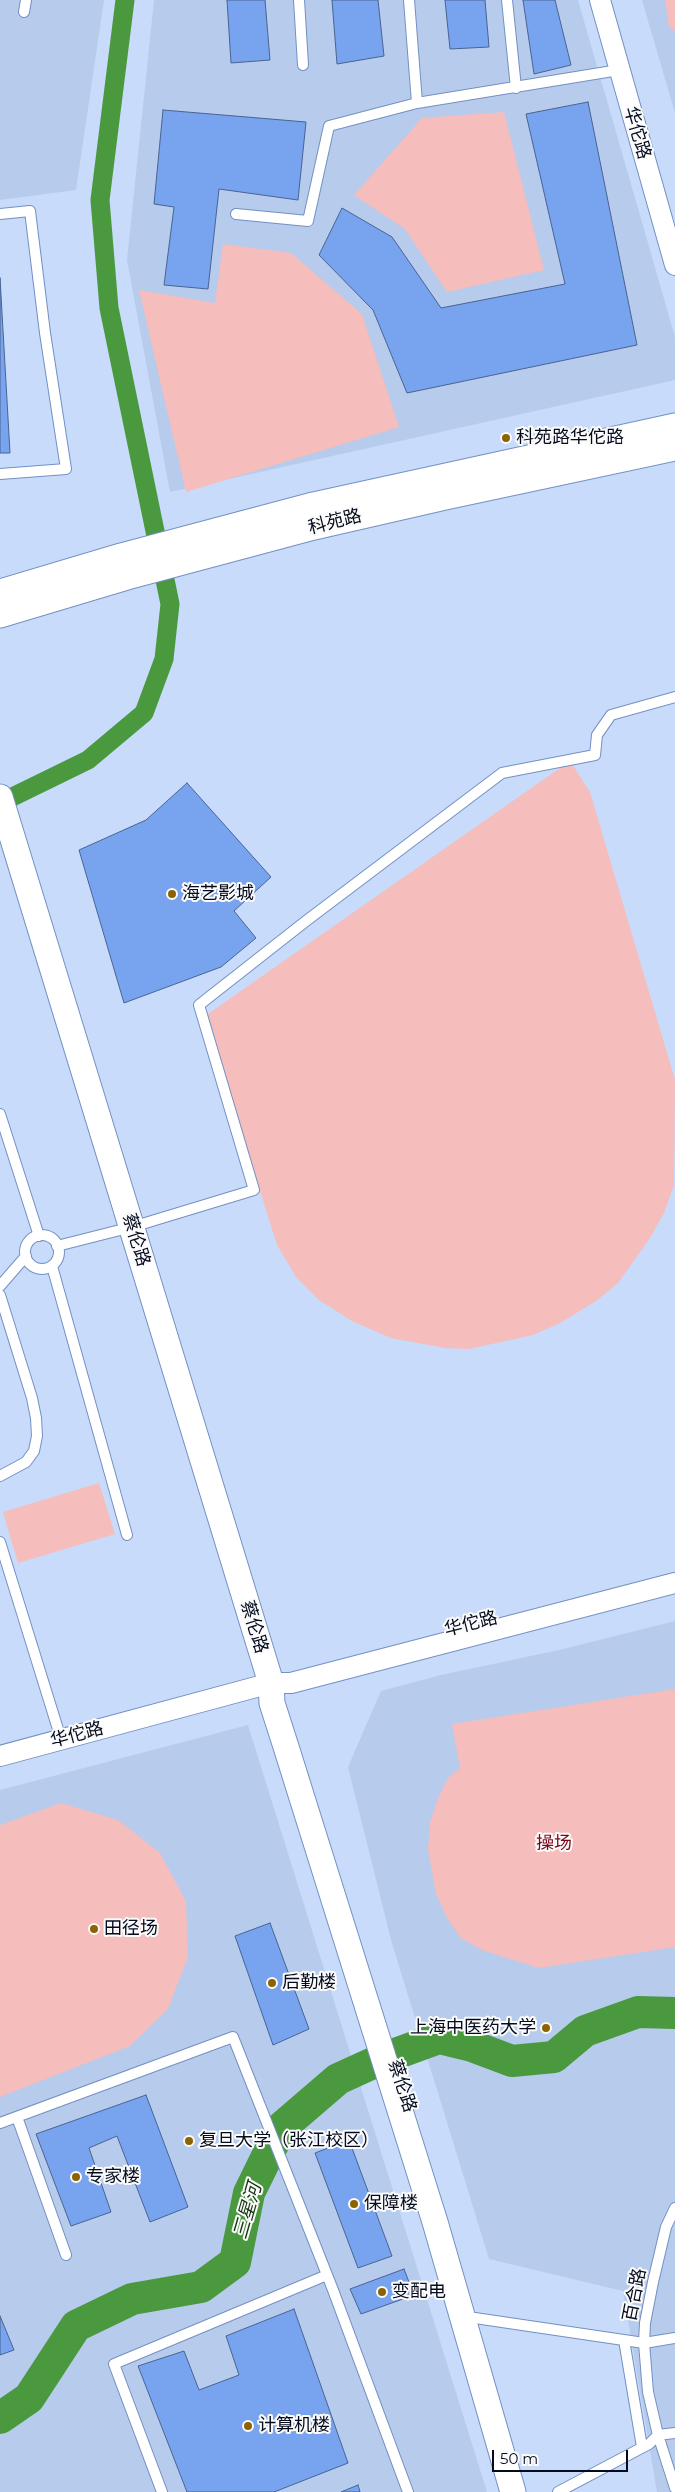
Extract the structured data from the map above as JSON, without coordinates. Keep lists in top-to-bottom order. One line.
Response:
{"streets":{"street":["华佗路","科苑路","蔡伦路"],"lane":["百合路"]},"crossings":[["华佗路","蔡伦路"]],"water":["三星河"],"parks":["操场"],"places":["科苑路华佗路","海艺影城","田径场","后勤楼","上海中医药大学","复旦大学（张江校区）","专家楼","保障楼","变配电","计算机楼"],"scale_bar":"50 m"}
